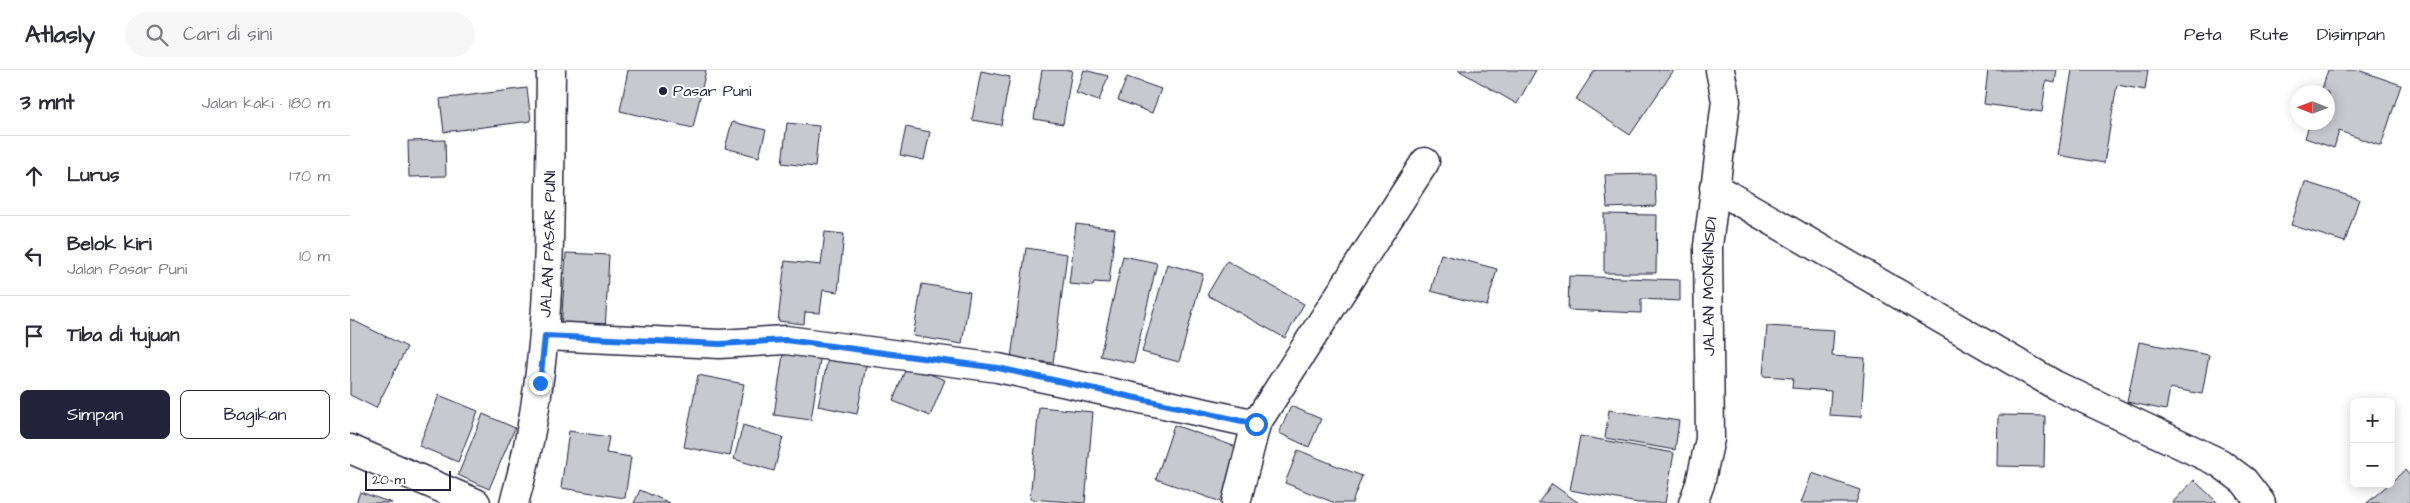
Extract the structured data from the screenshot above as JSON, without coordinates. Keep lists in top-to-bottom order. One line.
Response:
{"streets":{"street":["JALAN PASAR PUNI","JALAN MONGINSIDI"]},"places":["Pasar Puni"],"scale_bar":"20 m","north":"left","page":{"header":"Atlasly","search":"Cari di sini","nav":["Peta","Rute","Disimpan"],"heading":["3 mnt","Jalan kaki · 180 m"],"list":[["Lurus","170 m"],["Belok kiri","Jalan Pasar Puni","10 m"],"Tiba di tujuan"],"buttons":["Simpan","Bagikan"],"map_buttons":["+","−"],"scale":"20 m"}}
